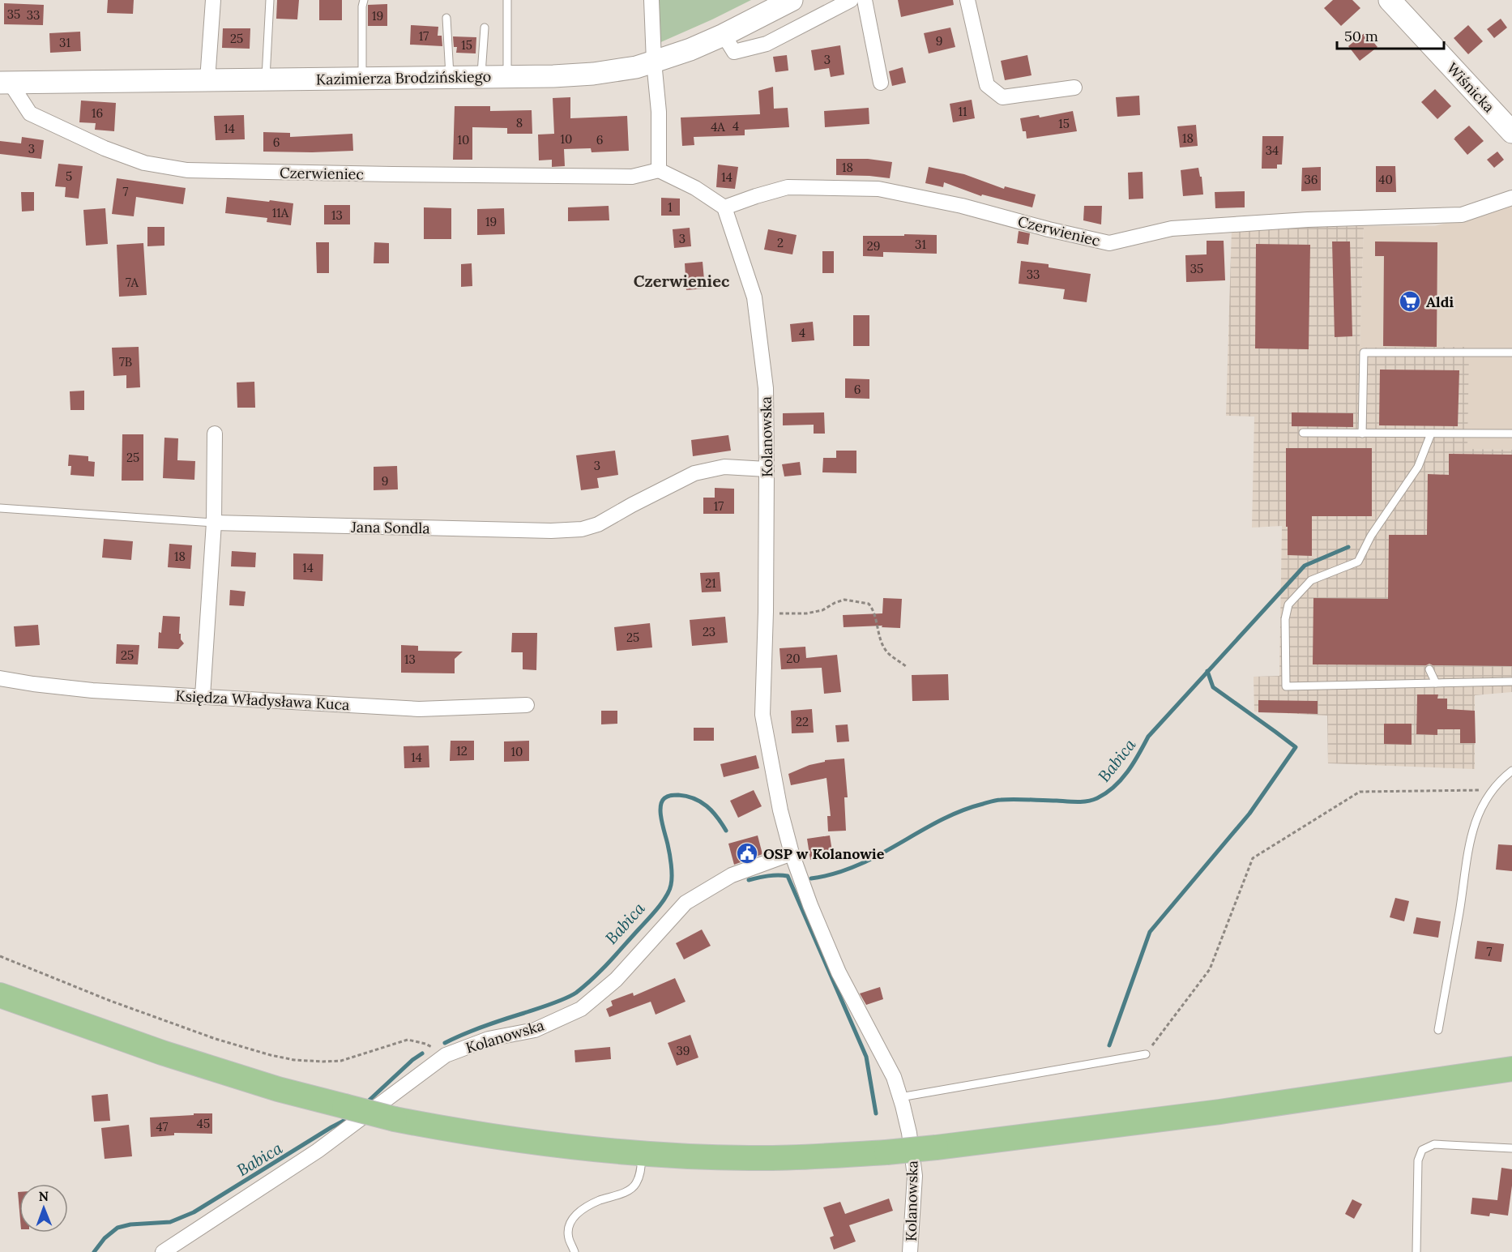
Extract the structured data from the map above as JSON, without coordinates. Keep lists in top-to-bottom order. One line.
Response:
{"streets":{"main road":["Kazimierza Brodzińskiego","Wiśnicka"],"street":["Czerwieniec","Kolanowska","Jana Sondla","Księdza Władysława Kuca"]},"crossings":[["Kazimierza Brodzińskiego","Czerwieniec"],["Czerwieniec","Kolanowska"],["Kolanowska","Jana Sondla"]],"districts":["Czerwieniec"],"water":["Babica"],"places":{"supermarket":["Aldi"],"public building":["OSP w Kolanowie"]},"house_numbers":["35","33","19","17","25","9","31","15","3","11","16","8","15","4","4A","14","18","10","10","6","6","3","34","18","5","14","36","40","7","1","11A","13","19","3","2","31","29","35","33","7A","4","7B","6","25","3","9","17","18","14","21","23","25","25","20","13","22","12","10","14","7","39","45","47"],"scale_bar":"50 m","north":"top"}
